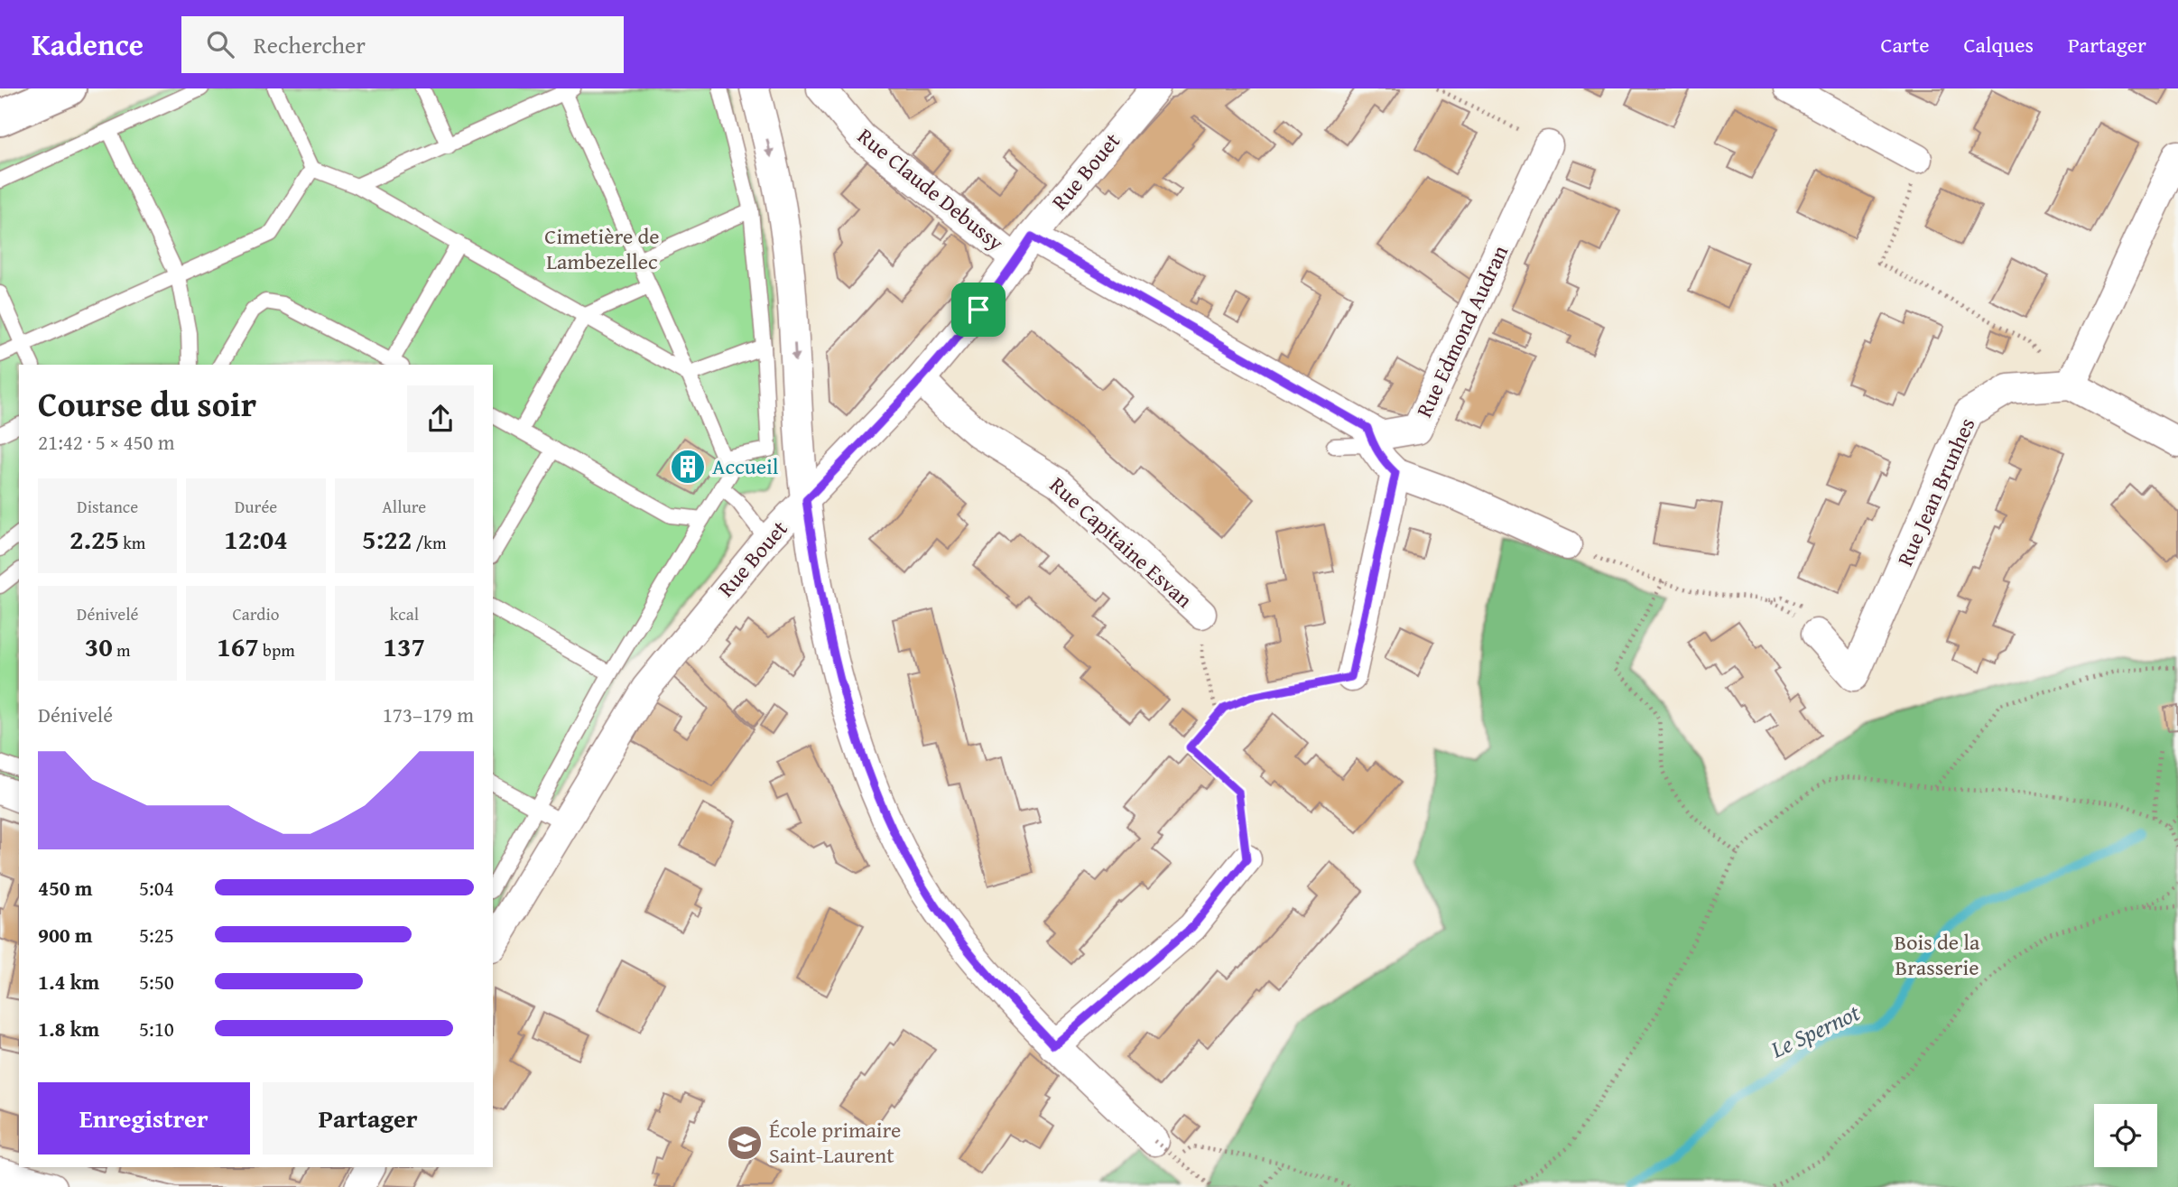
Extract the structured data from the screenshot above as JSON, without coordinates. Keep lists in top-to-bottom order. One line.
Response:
{"streets":{"street":["Rue Bouet","Rue Claude Debussy","Rue Edmond Audran","Rue Jean Brunhes","Rue Capitaine Esvan"]},"crossings":[["Rue Bouet","Rue Claude Debussy"],["Rue Bouet","Rue Edmond Audran"],["Rue Bouet","Rue Capitaine Esvan"],["Rue Claude Debussy","Rue Edmond Audran"]],"water":["Le Spernot"],"parks":["Cimetière de Lambezellec","Bois de la Brasserie"],"places":{"building":["Accueil"],"school or university":["École primaire Saint-Laurent"]},"page":{"header":"Kadence","search":"Rechercher","nav":["Carte","Calques","Partager"],"heading":["Course du soir","21:42 · 5 × 450 m"],"stats":[["Distance","2.25 km"],["Durée","12:04"],["Allure","5:22 /km"],["Dénivelé","30 m"],["Cardio","167 bpm"],["kcal","137"]],"chart":["Dénivelé","173–179 m"],"list":[{"name":"450 m","note":"5:04"},{"name":"900 m","note":"5:25"},{"name":"1.4 km","note":"5:50"},{"name":"1.8 km","note":"5:10"}],"buttons":["Enregistrer","Partager"]}}
